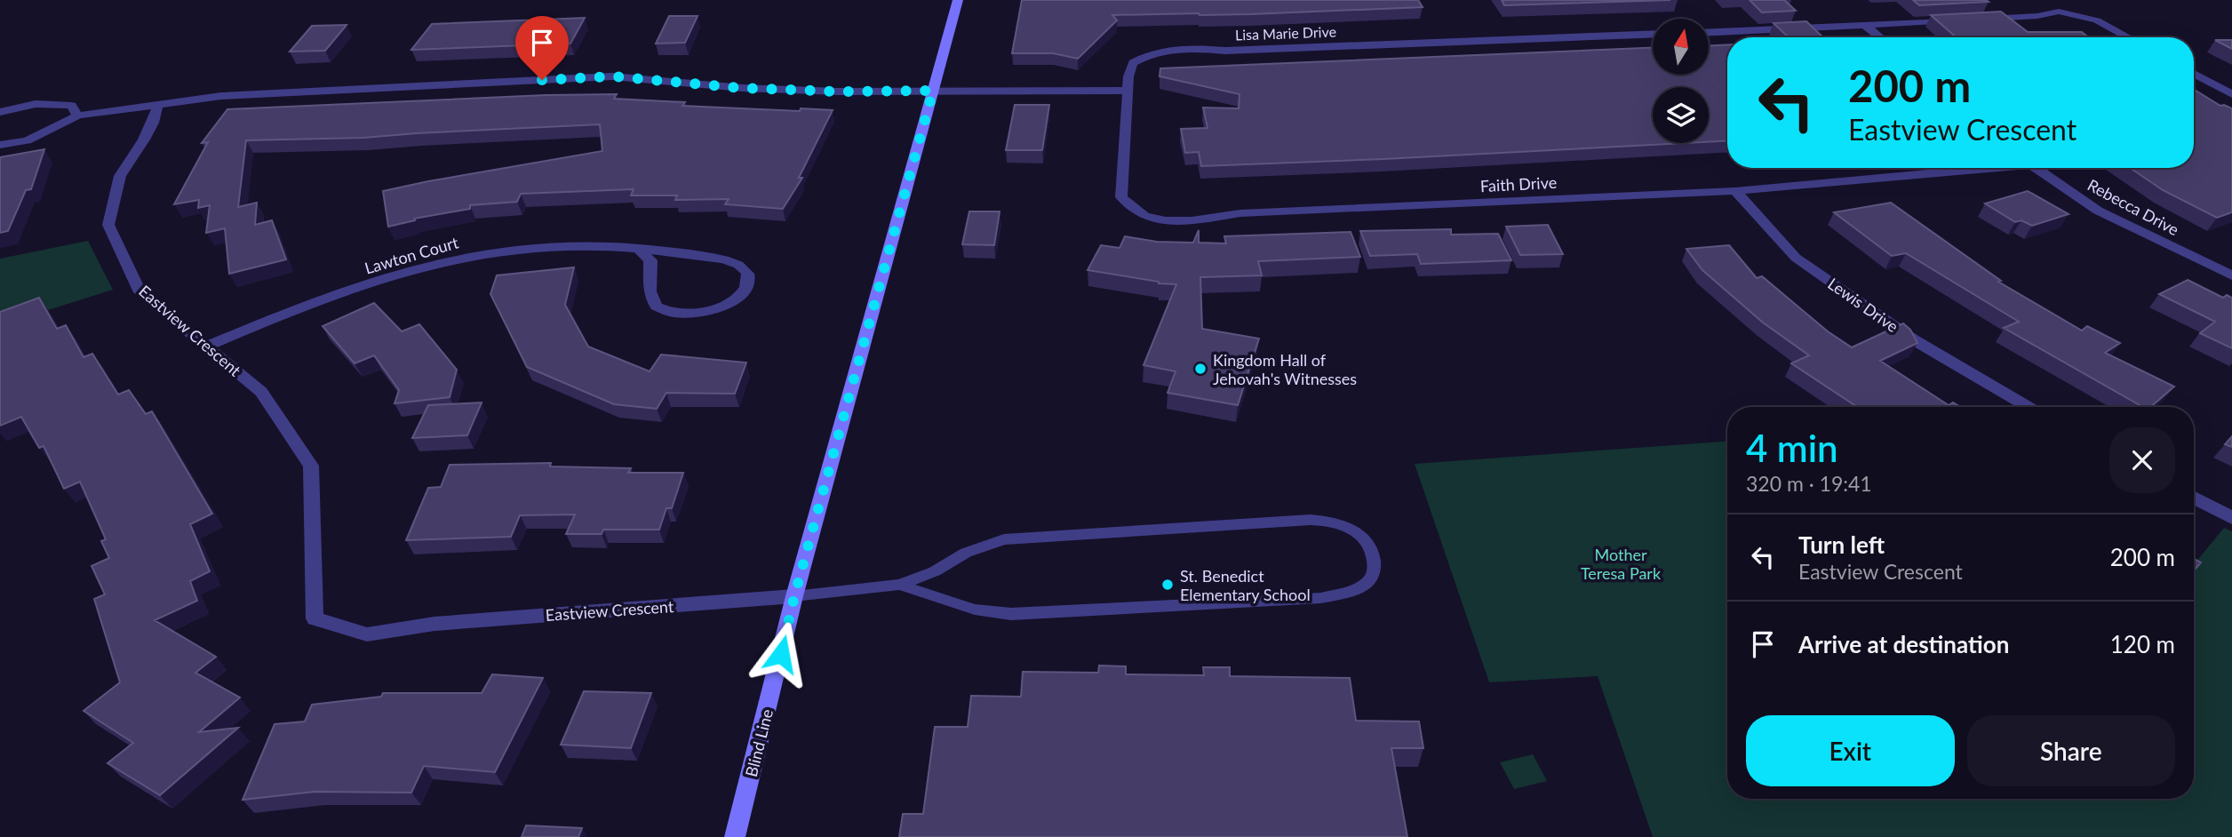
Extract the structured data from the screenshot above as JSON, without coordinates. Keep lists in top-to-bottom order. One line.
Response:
{"streets":{"street":["Lisa Marie Drive","Faith Drive","Rebecca Drive","Lawton Court","Lewis Drive","Eastview Crescent","Blind Line"]},"crossings":[["Lisa Marie Drive","Faith Drive"],["Faith Drive","Lewis Drive"],["Lawton Court","Eastview Crescent"],["Eastview Crescent","Blind Line"]],"parks":["Mother Teresa Park"],"places":["Kingdom Hall of Jehovah's Witnesses","St. Benedict Elementary School"],"north":"top","page":{"turn":["200 m","Eastview Crescent"],"heading":["4 min","320 m · 19:41"],"list":[{"name":"Turn left","note":"Eastview Crescent","value":"200 m"},{"name":"Arrive at destination","value":"120 m"}],"buttons":["Exit","Share"]}}
